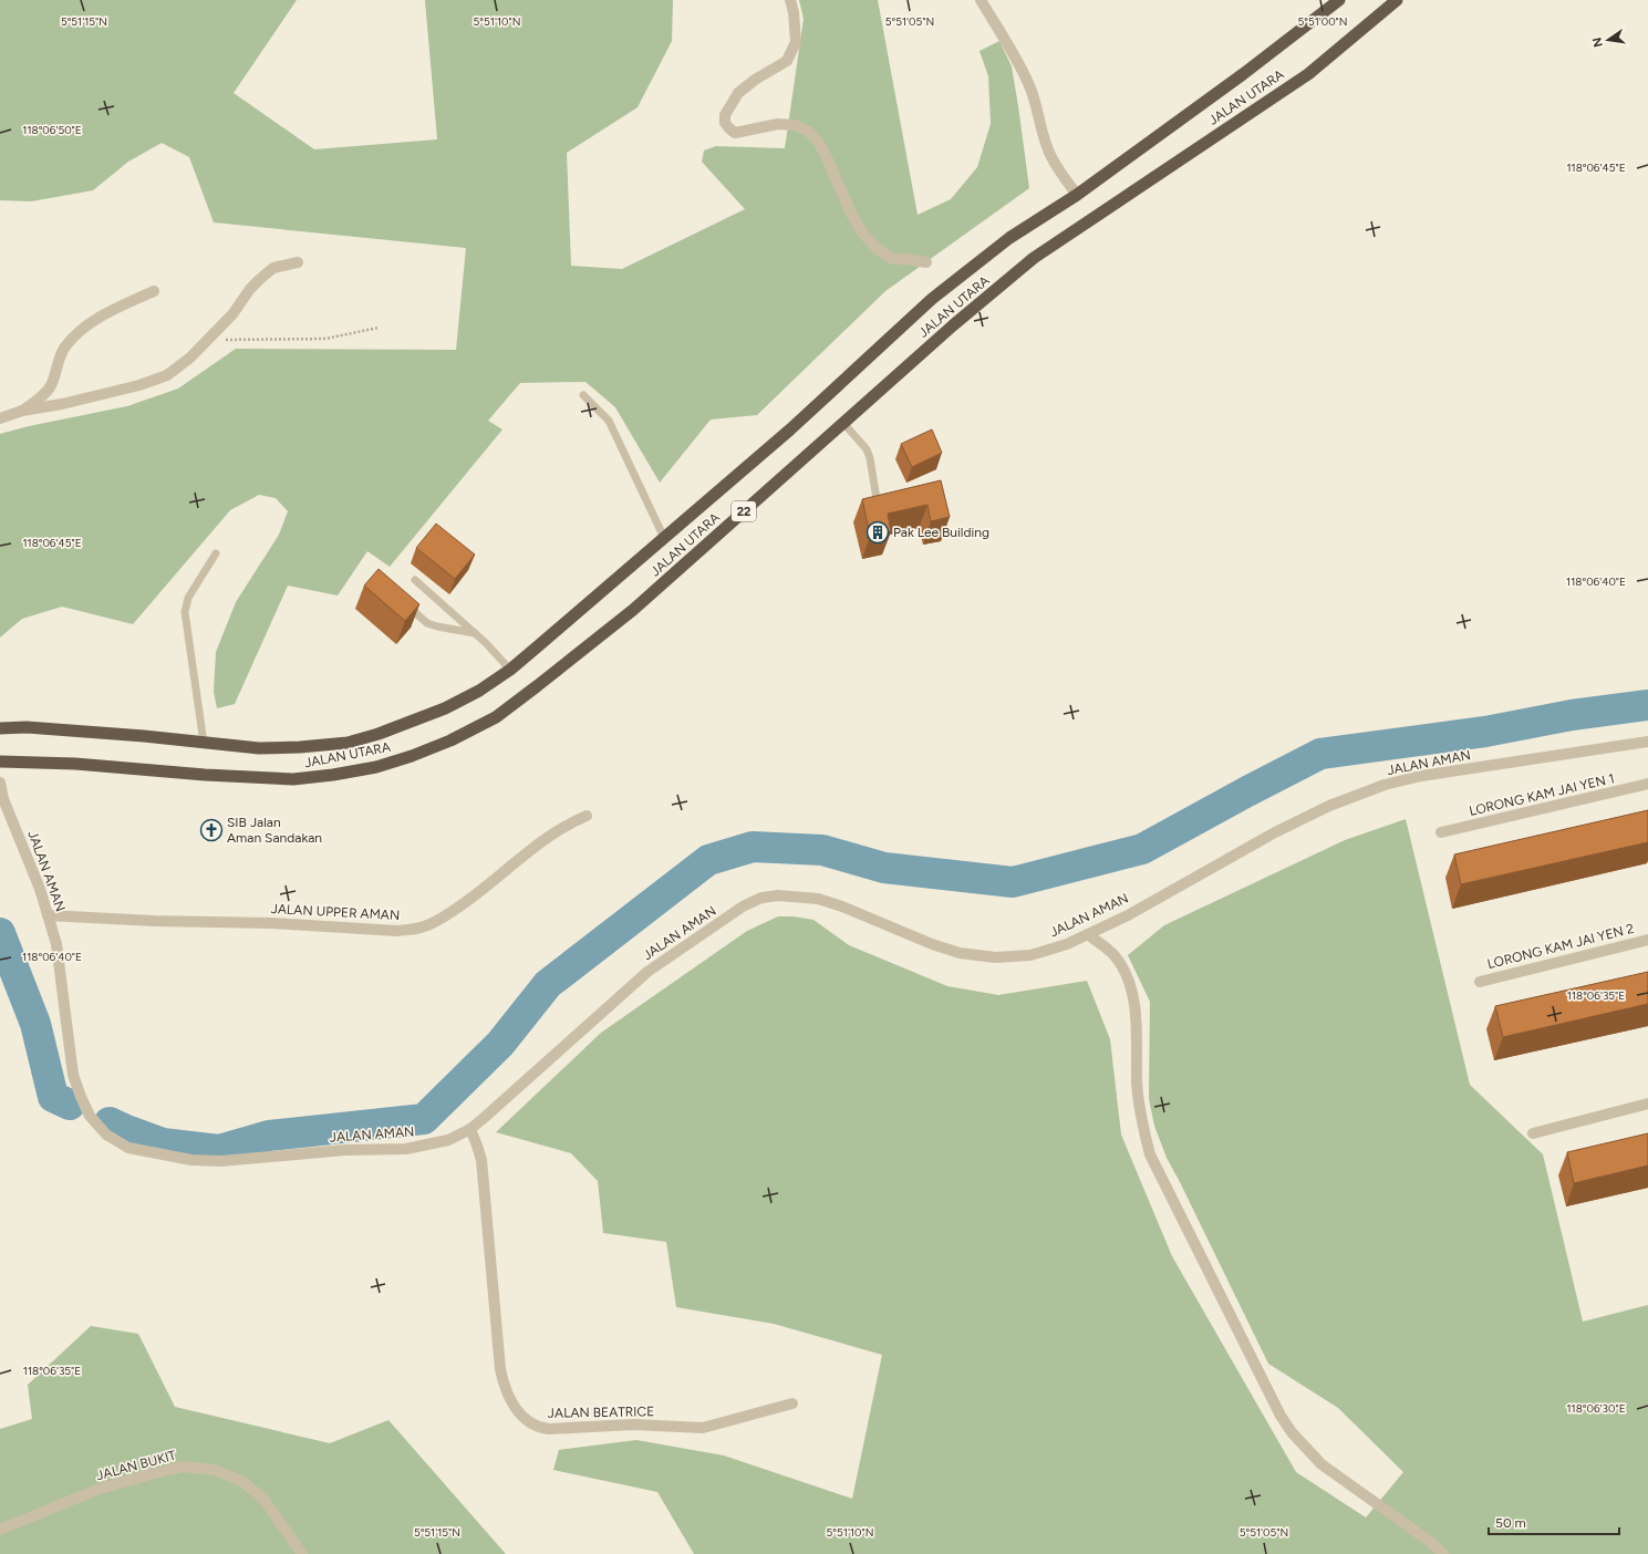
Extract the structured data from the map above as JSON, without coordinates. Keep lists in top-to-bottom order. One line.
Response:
{"streets":{"highway":["JALAN UTARA","22"],"street":["JALAN AMAN","LORONG KAM JAI YEN 1","JALAN UPPER AMAN","LORONG KAM JAI YEN 2","JALAN BEATRICE","JALAN BUKIT"]},"crossings":[["JALAN AMAN","JALAN UPPER AMAN"],["JALAN AMAN","JALAN BEATRICE"]],"places":{"building":["Pak Lee Building"],"church":["SIB Jalan Aman Sandakan"]},"scale_bar":"50 m","north":"left","coordinates":["5°51'15\"N","5°51'10\"N","5°51'05\"N","5°51'00\"N","118°06'50\"E","118°06'45\"E","118°06'40\"E","118°06'35\"E","118°06'30\"E"]}
